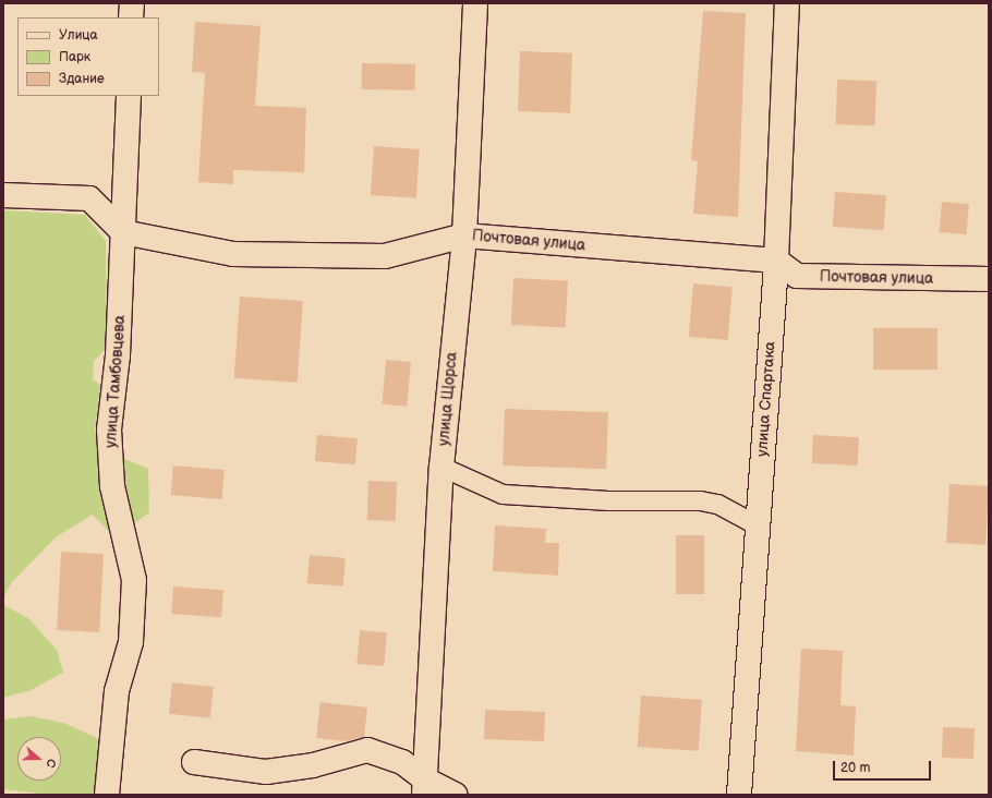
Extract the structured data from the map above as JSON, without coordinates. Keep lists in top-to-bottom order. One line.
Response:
{"streets":{"street":["Почтовая улица","улица Тамбовцева","улица Щорса","улица Спартака"]},"crossings":[["Почтовая улица","улица Тамбовцева"],["Почтовая улица","улица Щорса"],["Почтовая улица","улица Спартака"]],"legend":["Улица","Парк","Здание"],"scale_bar":"20 m","north":"right"}
